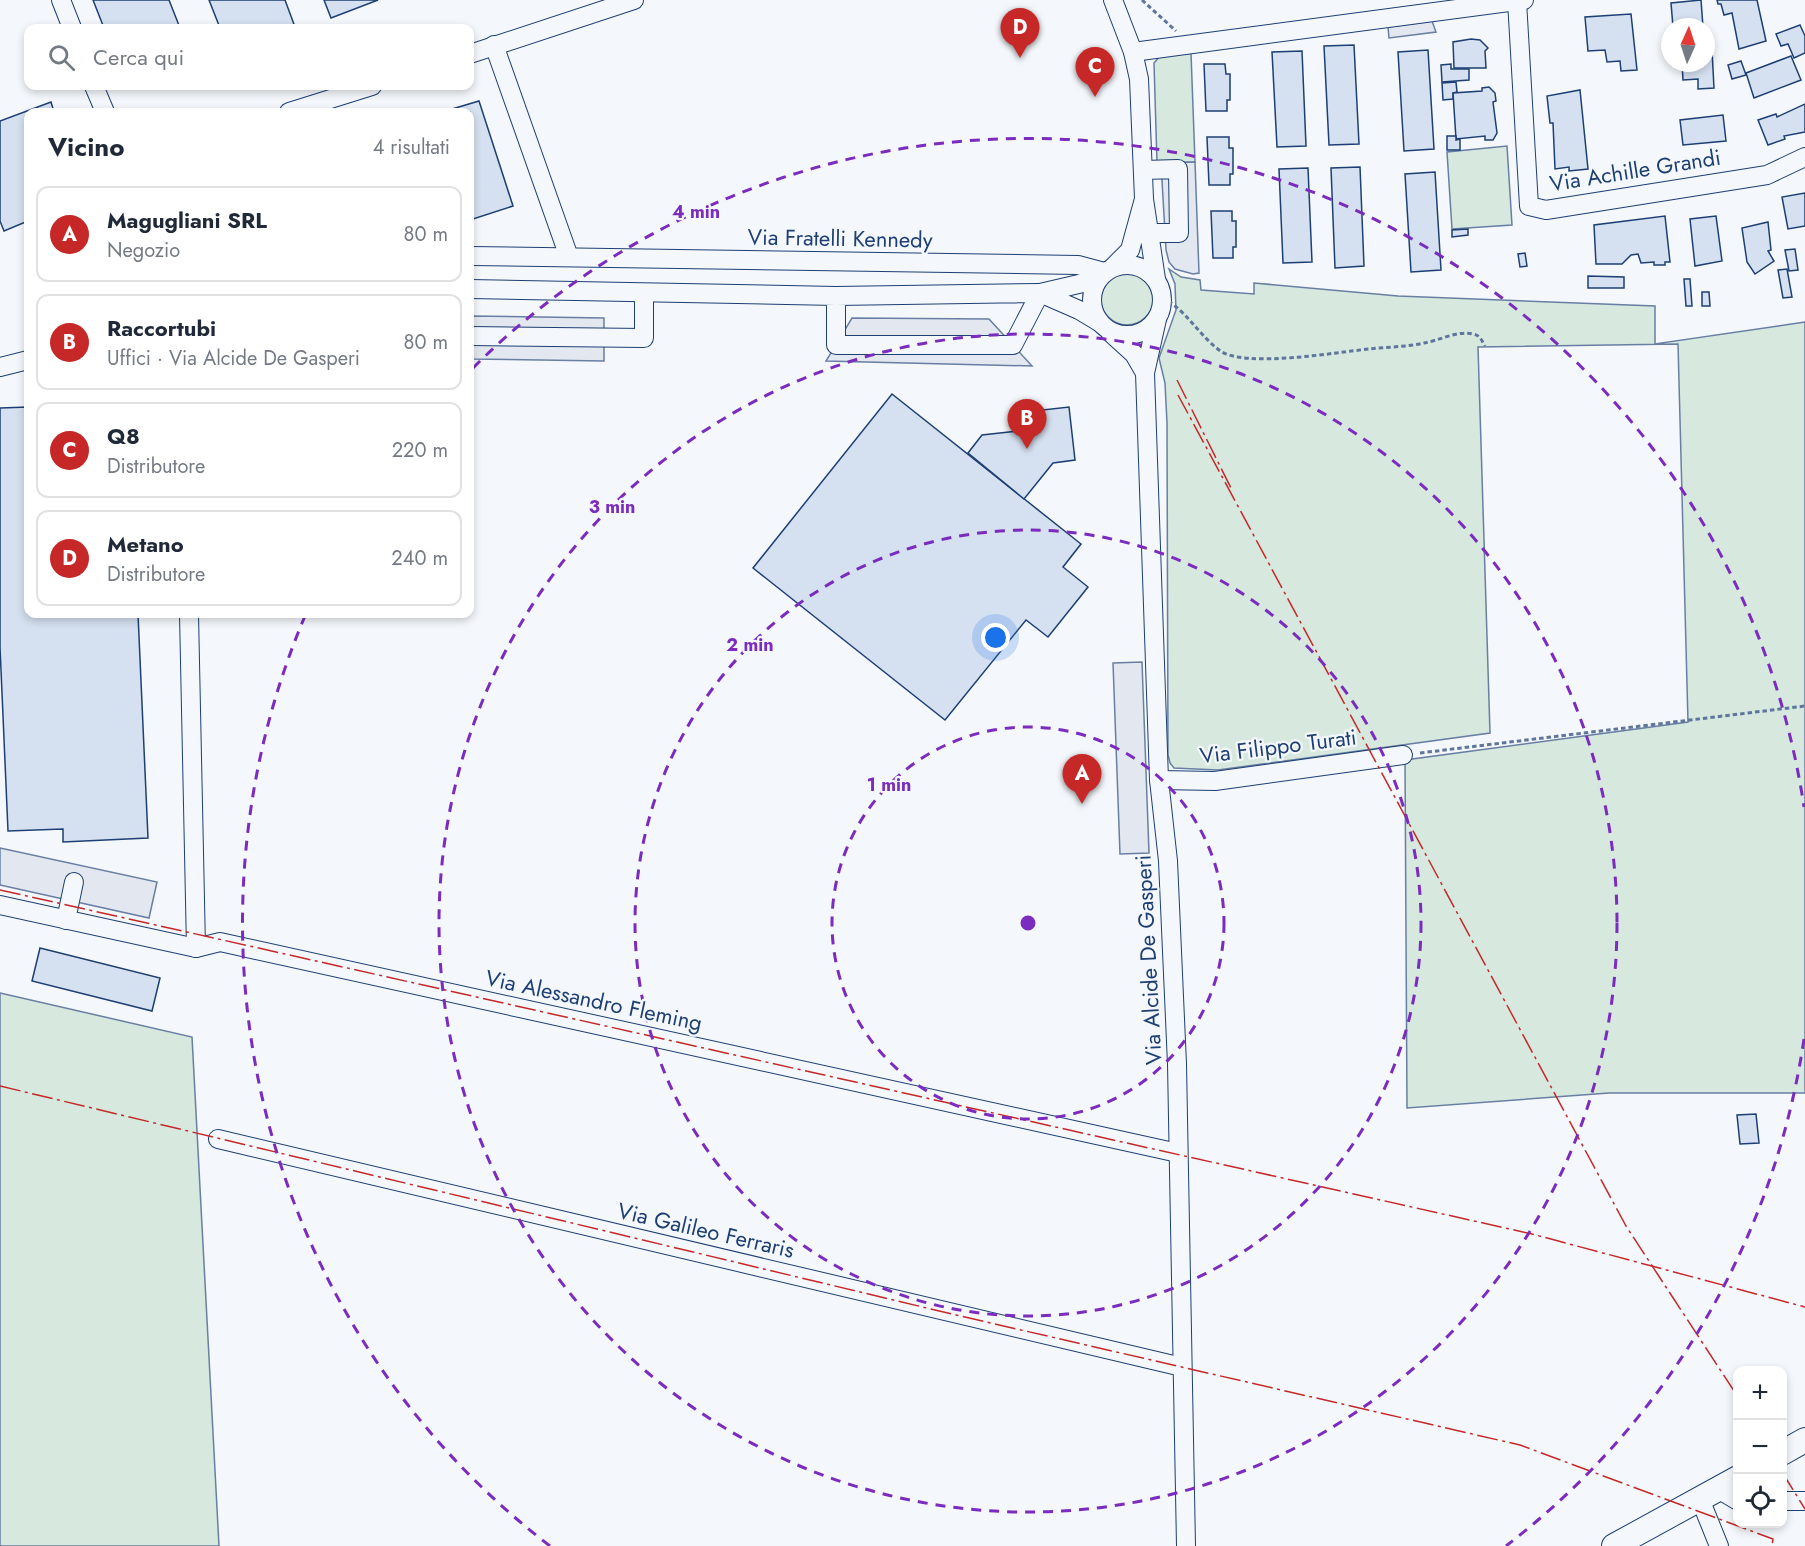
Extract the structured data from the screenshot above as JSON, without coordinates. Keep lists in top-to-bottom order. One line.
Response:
{"streets":{"street":["Via Achille Grandi","Via Fratelli Kennedy","Via Filippo Turati","Via Alcide De Gasperi","Via Alessandro Fleming","Via Galileo Ferraris"]},"crossings":[["Via Fratelli Kennedy","Via Alcide De Gasperi"],["Via Filippo Turati","Via Alcide De Gasperi"],["Via Alcide De Gasperi","Via Alessandro Fleming"],["Via Alcide De Gasperi","Via Galileo Ferraris"]],"north":"top","page":{"pins":["D","C","B","A"],"search":"Cerca qui","heading":["Vicino","4 risultati"],"list":[{"mark":"A","name":"Magugliani SRL","note":"Negozio","value":"80 m"},{"mark":"B","name":"Raccortubi","note":"Uffici · Via Alcide De Gasperi","value":"80 m"},{"mark":"C","name":"Q8","note":"Distributore","value":"220 m"},{"mark":"D","name":"Metano","note":"Distributore","value":"240 m"}],"map_buttons":["+","−"]},"rings":["4 min","3 min","2 min","1 min"]}
